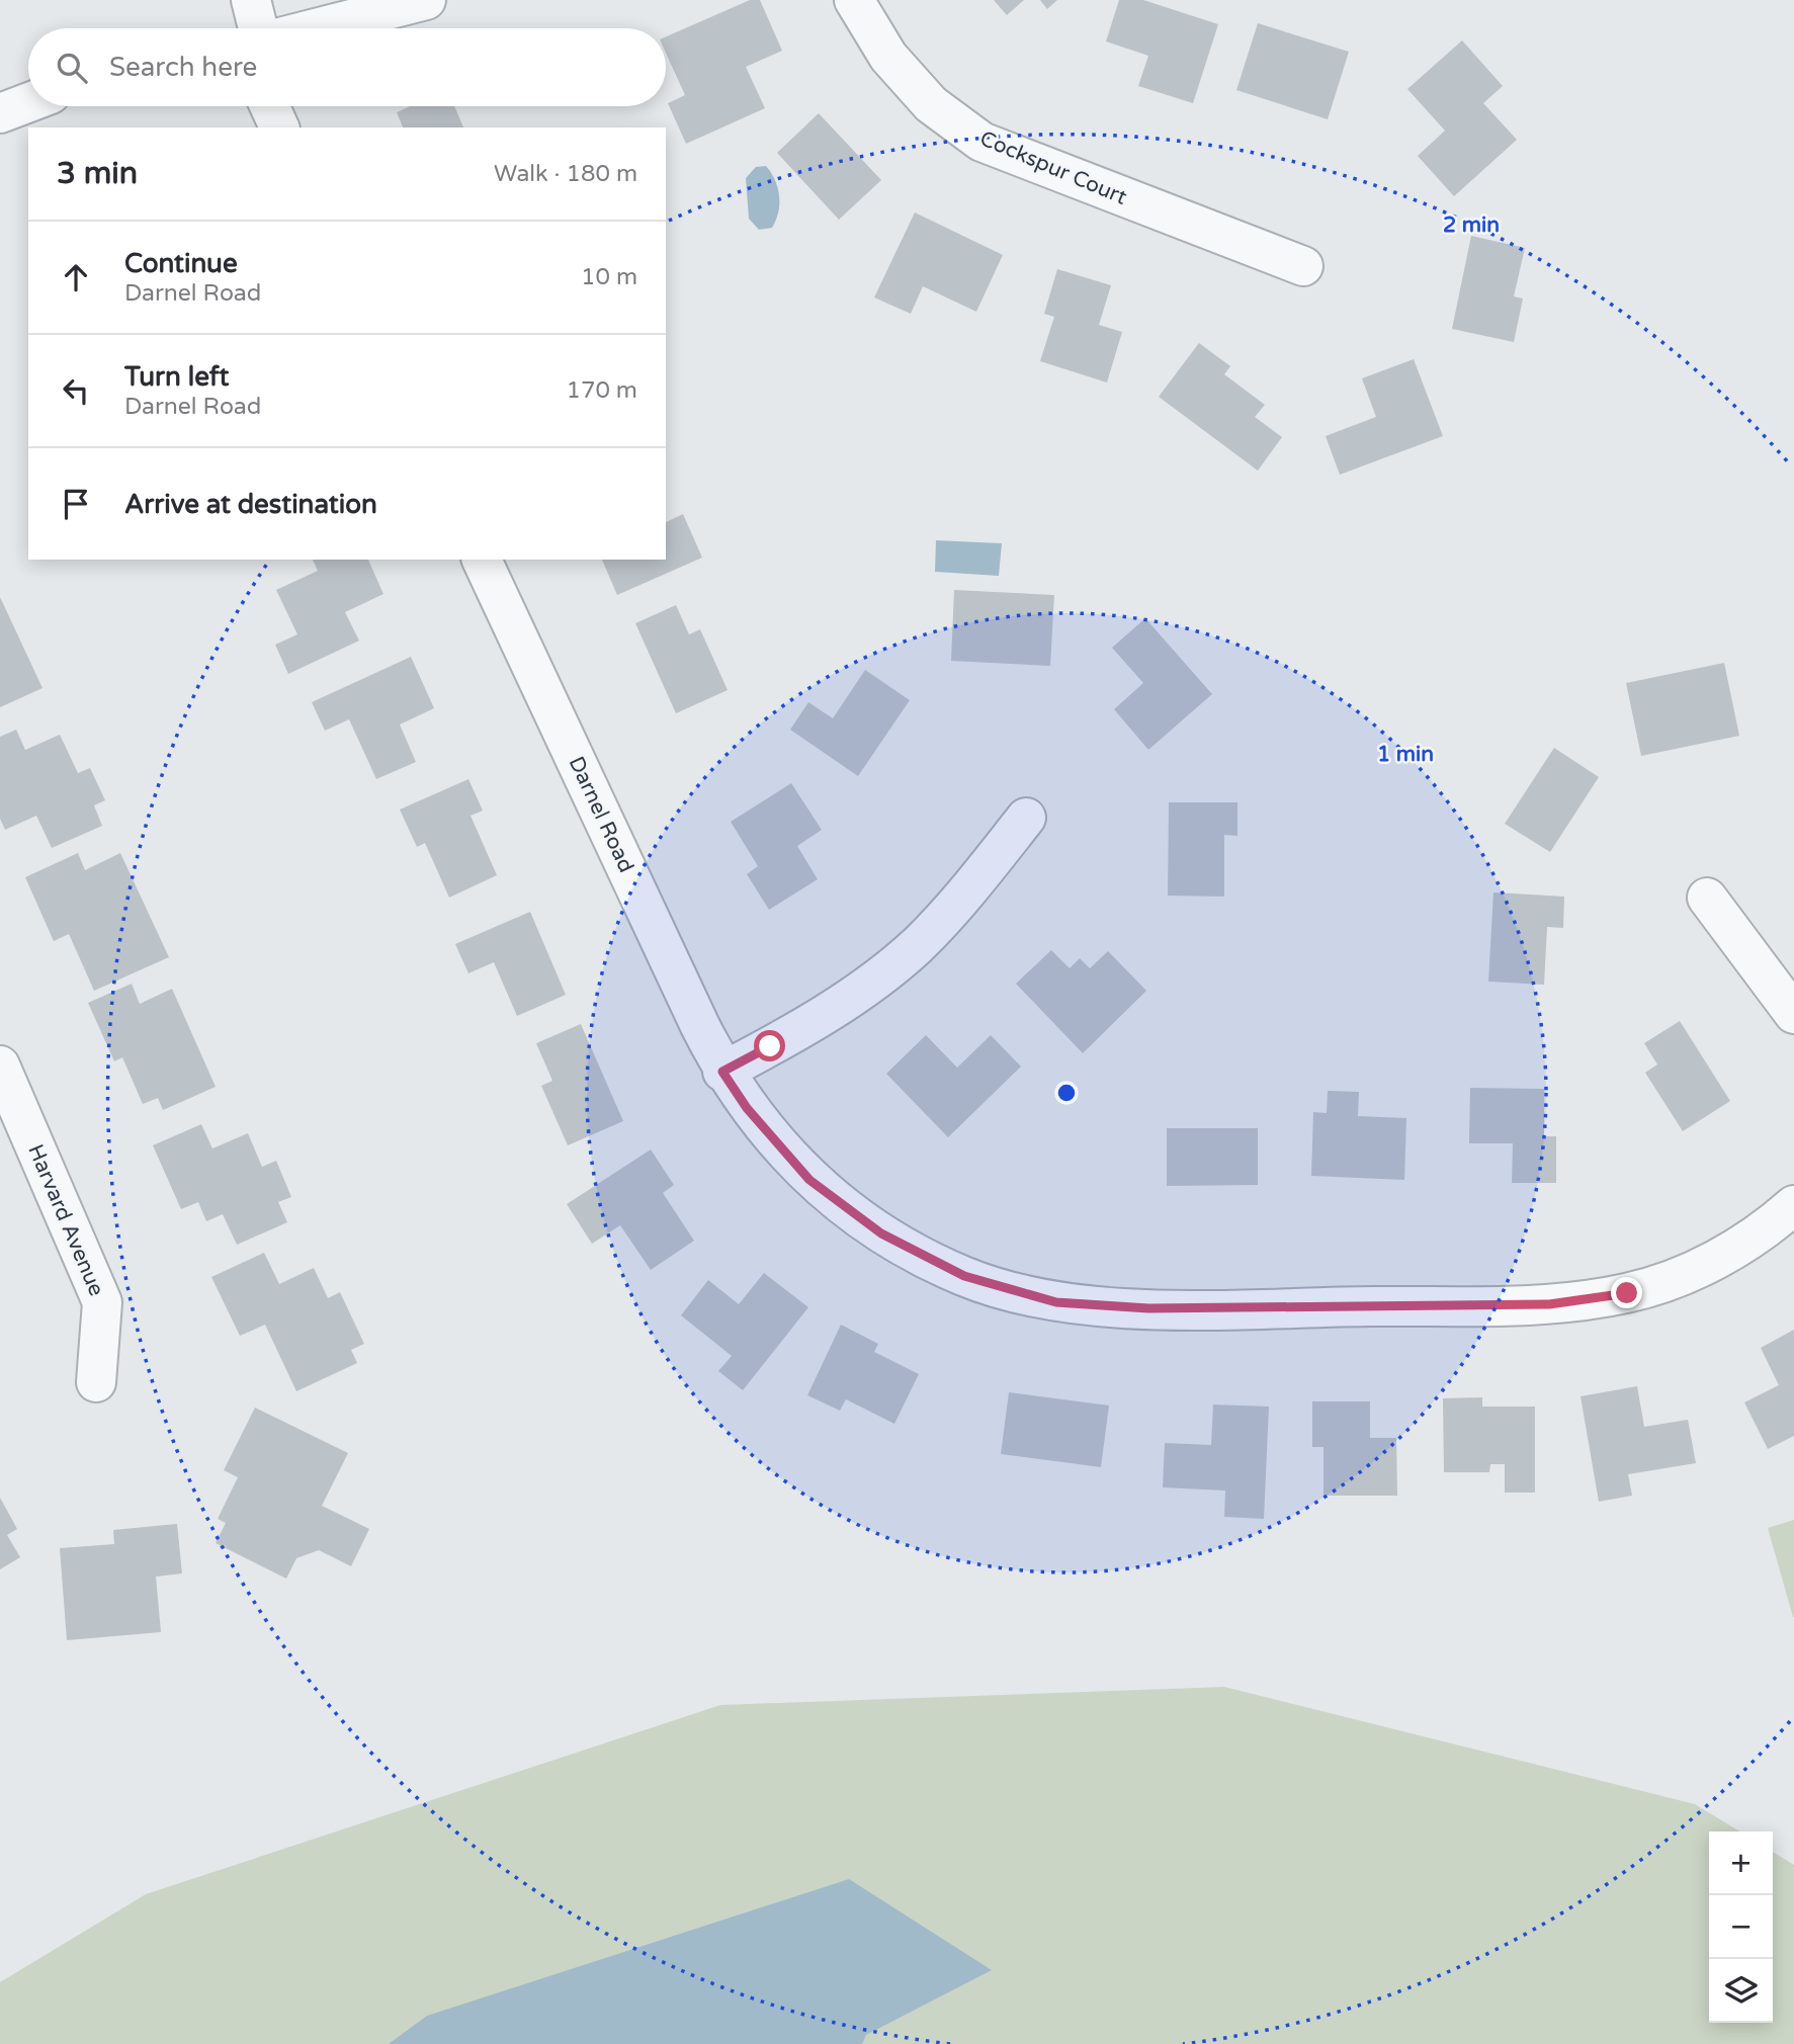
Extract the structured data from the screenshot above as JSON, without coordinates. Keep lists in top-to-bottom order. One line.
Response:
{"streets":{"street":["Cockspur Court","Darnel Road","Harvard Avenue"]},"page":{"search":"Search here","heading":["3 min","Walk · 180 m"],"list":[["Continue","Darnel Road","10 m"],["Turn left","Darnel Road","170 m"],"Arrive at destination"],"map_buttons":["+","−"]},"rings":["2 min","1 min"]}
